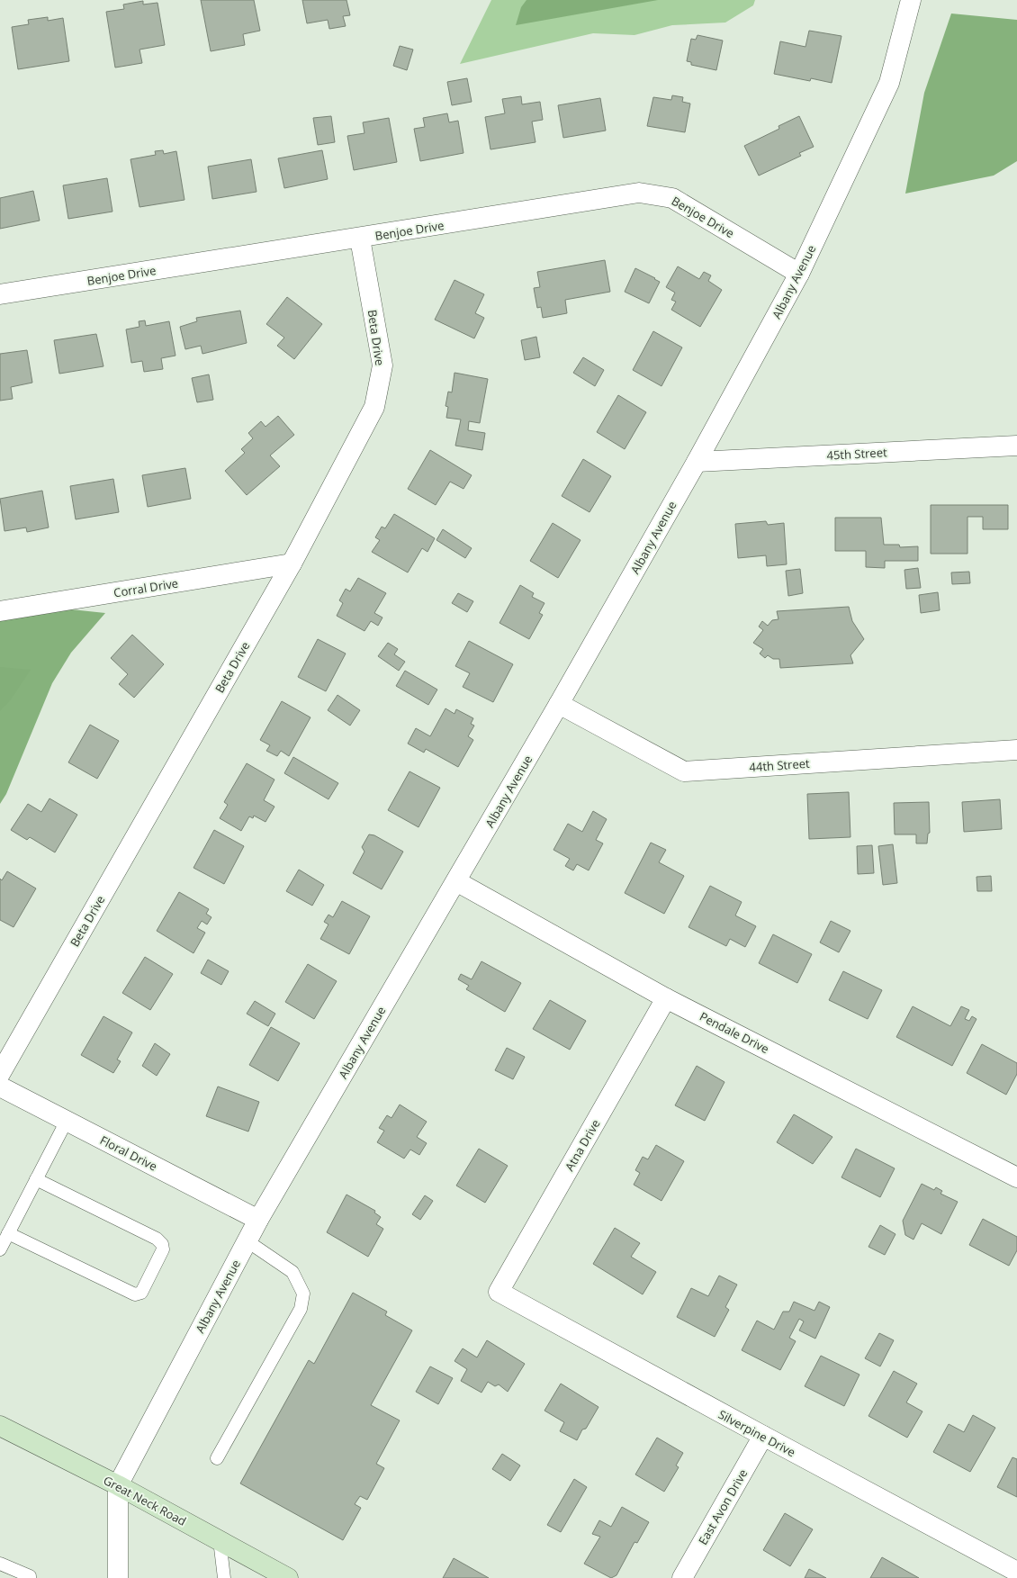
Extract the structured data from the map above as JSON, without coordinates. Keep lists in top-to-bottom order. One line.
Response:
{"streets":{"main road":["Great Neck Road"],"street":["Benjoe Drive","Albany Avenue","Beta Drive","45th Street","Corral Drive","44th Street","Pendale Drive","Atna Drive","Floral Drive","Silverpine Drive","East Avon Drive"]},"crossings":[["Benjoe Drive","Albany Avenue"],["Benjoe Drive","Beta Drive"],["Albany Avenue","45th Street"],["Albany Avenue","44th Street"],["Albany Avenue","Pendale Drive"],["Albany Avenue","Floral Drive"],["Albany Avenue","Great Neck Road"],["Beta Drive","Corral Drive"],["Pendale Drive","Atna Drive"],["Atna Drive","Silverpine Drive"],["Silverpine Drive","East Avon Drive"]]}
